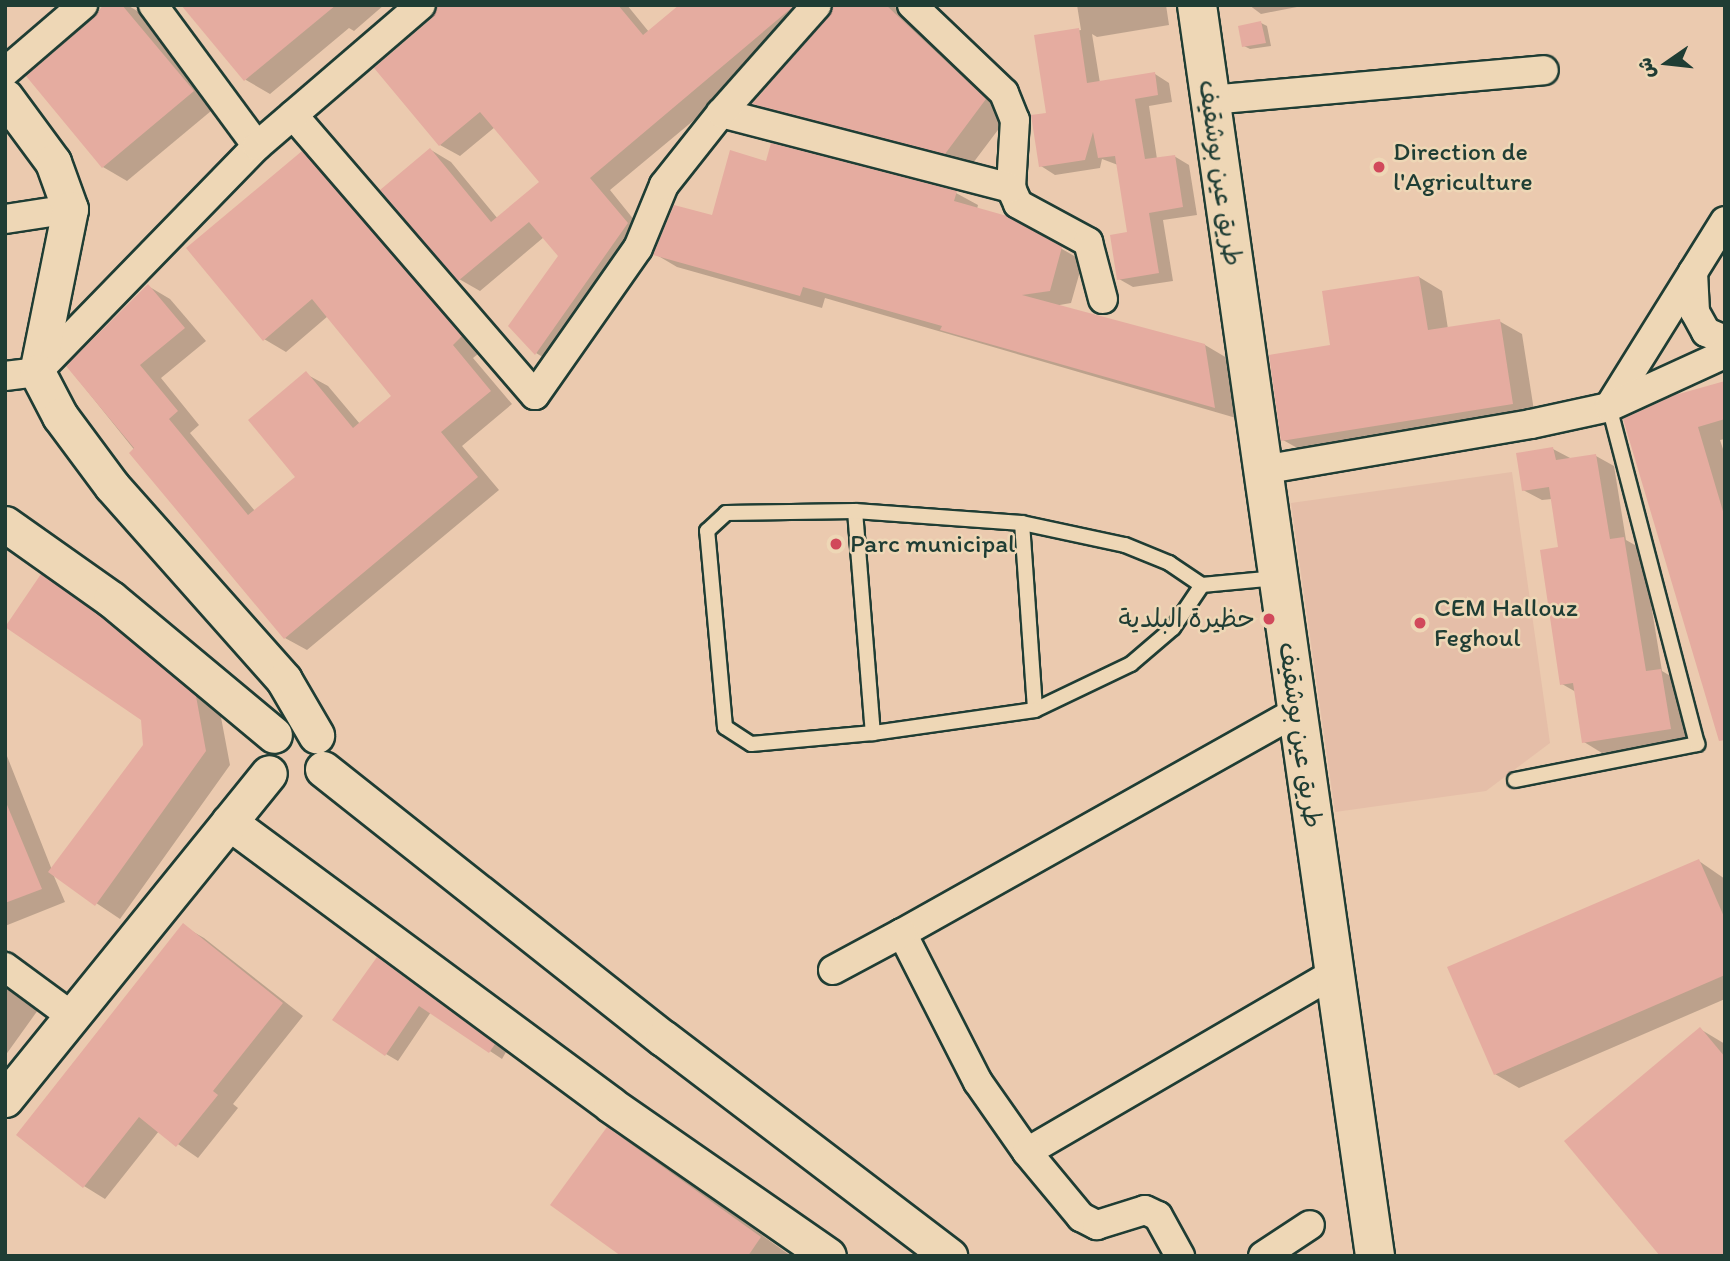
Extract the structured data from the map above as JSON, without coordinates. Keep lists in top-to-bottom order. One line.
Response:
{"streets":{"main road":["طريق عين بوشقيف"]},"places":["Direction de l'Agriculture","Parc municipal","حظيرة البلدية","CEM Hallouz Feghoul"],"north":"left"}
